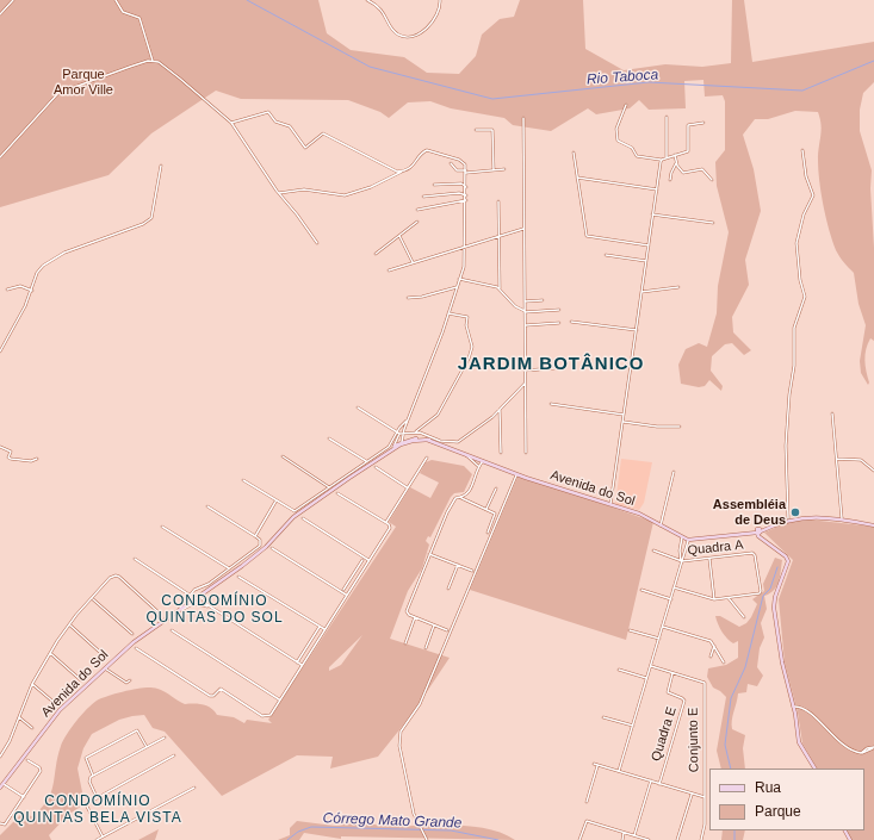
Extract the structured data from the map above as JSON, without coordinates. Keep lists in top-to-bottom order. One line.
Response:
{"streets":{"street":["Avenida do Sol","Quadra A","Quadra E","Conjunto E"]},"crossings":[["Quadra E","Conjunto E"]],"districts":["JARDIM BOTÂNICO","CONDOMÍNIO QUINTAS DO SOL","CONDOMÍNIO QUINTAS BELA VISTA"],"water":["Rio Taboca","Córrego Mato Grande"],"parks":["Parque Amor Ville"],"places":["Assembléia de Deus"],"legend":["Rua","Parque"]}
